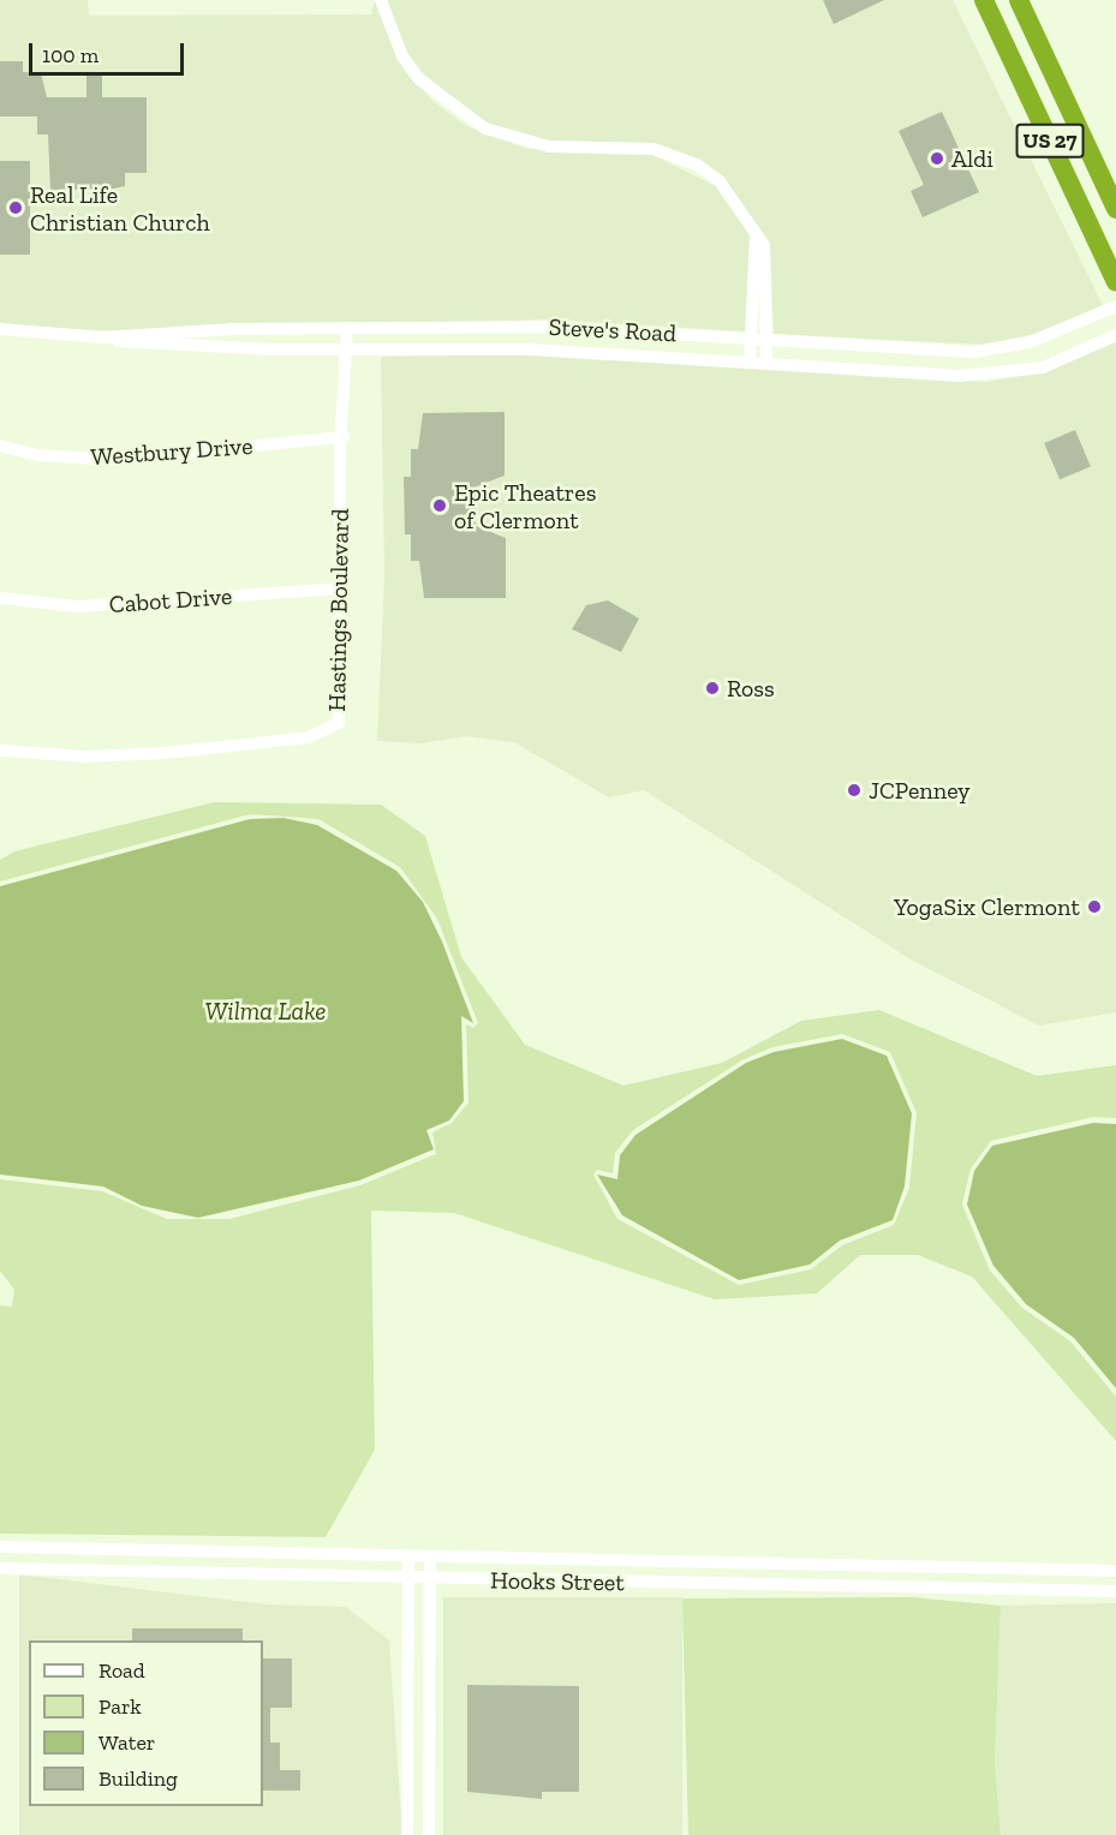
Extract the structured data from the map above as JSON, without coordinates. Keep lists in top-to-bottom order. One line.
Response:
{"streets":{"highway":["US 27"],"street":["Steve's Road","Westbury Drive","Cabot Drive","Hastings Boulevard","Hooks Street"]},"crossings":[["Steve's Road","Hastings Boulevard"],["Westbury Drive","Hastings Boulevard"],["Cabot Drive","Hastings Boulevard"]],"water":["Wilma Lake"],"places":["Aldi","Real Life Christian Church","Epic Theatres of Clermont","Ross","JCPenney","YogaSix Clermont"],"legend":["Road","Park","Water","Building"],"scale_bar":"100 m"}
